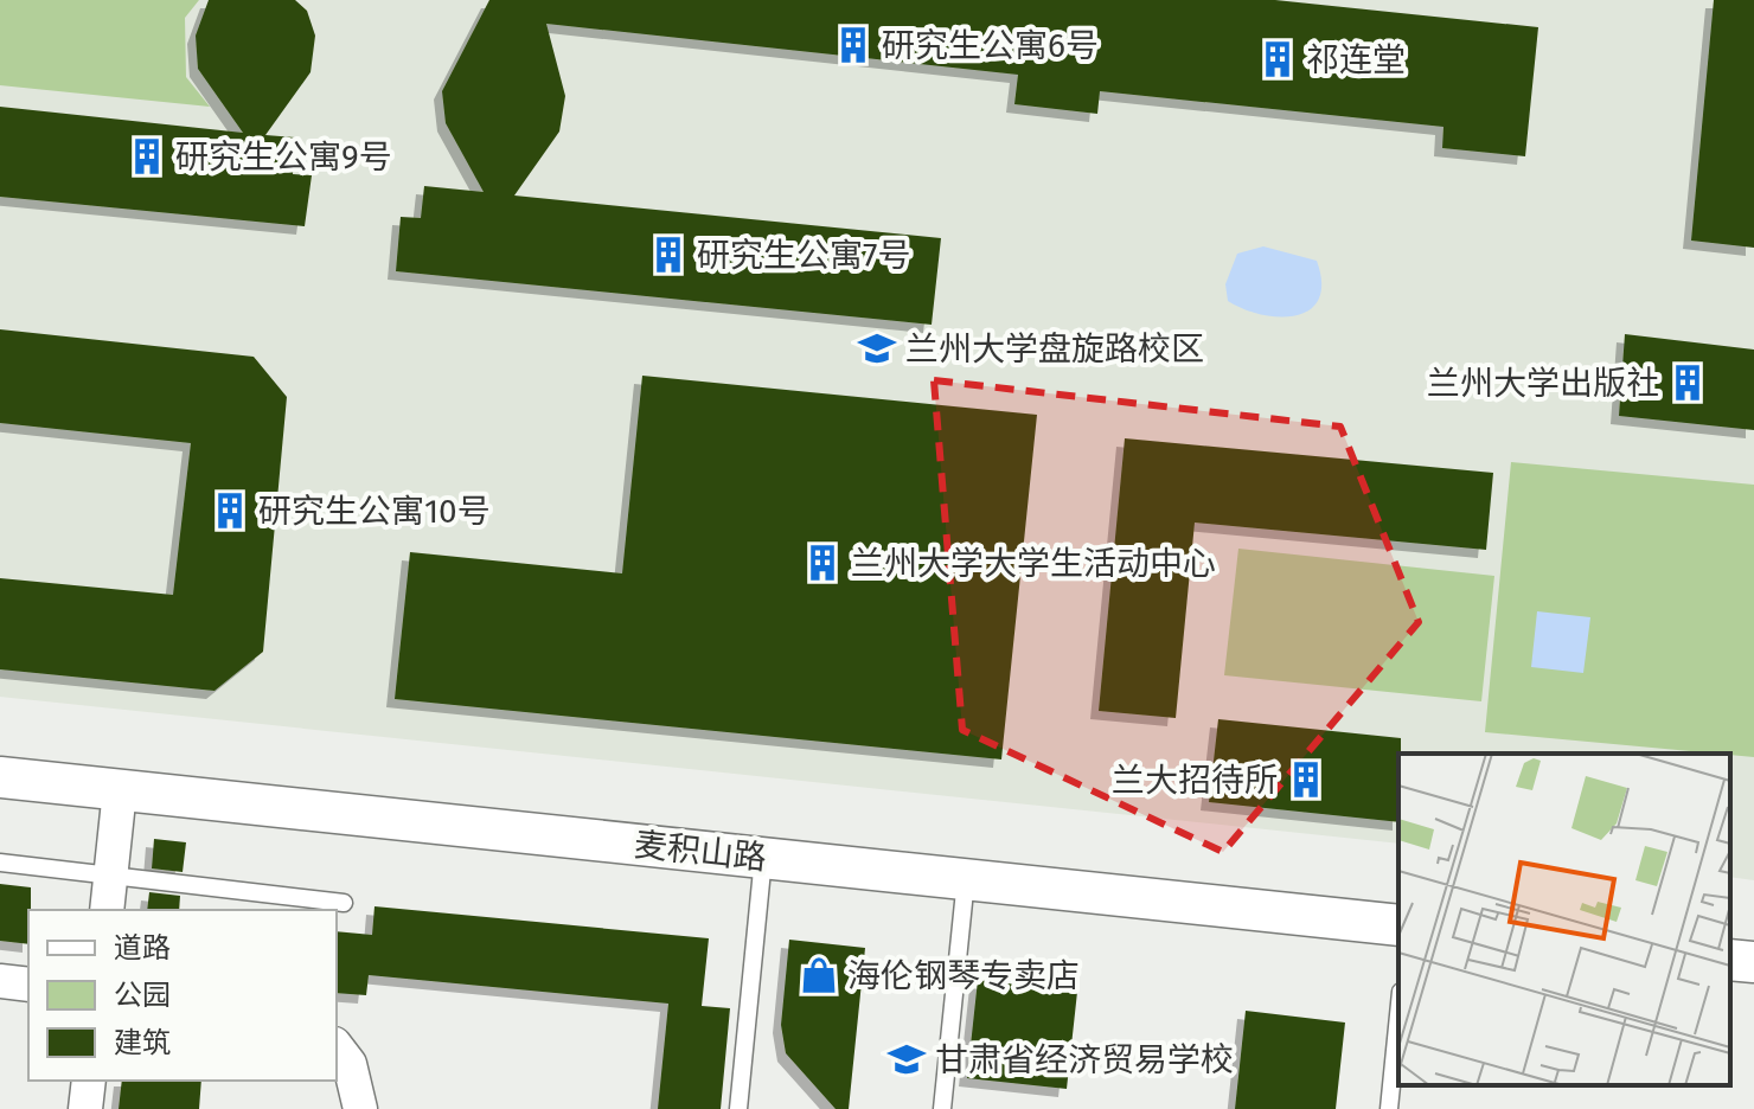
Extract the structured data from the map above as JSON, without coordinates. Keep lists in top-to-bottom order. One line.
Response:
{"streets":{"street":["麦积山路"]},"places":{"building":["研究生公寓6号","祁连堂","研究生公寓9号","研究生公寓7号","兰州大学出版社","研究生公寓10号","兰州大学大学生活动中心","兰大招待所"],"school or university":["兰州大学盘旋路校区","甘肃省经济贸易学校"],"shop":["海伦钢琴专卖店"]},"legend":["道路","公园","建筑"]}
